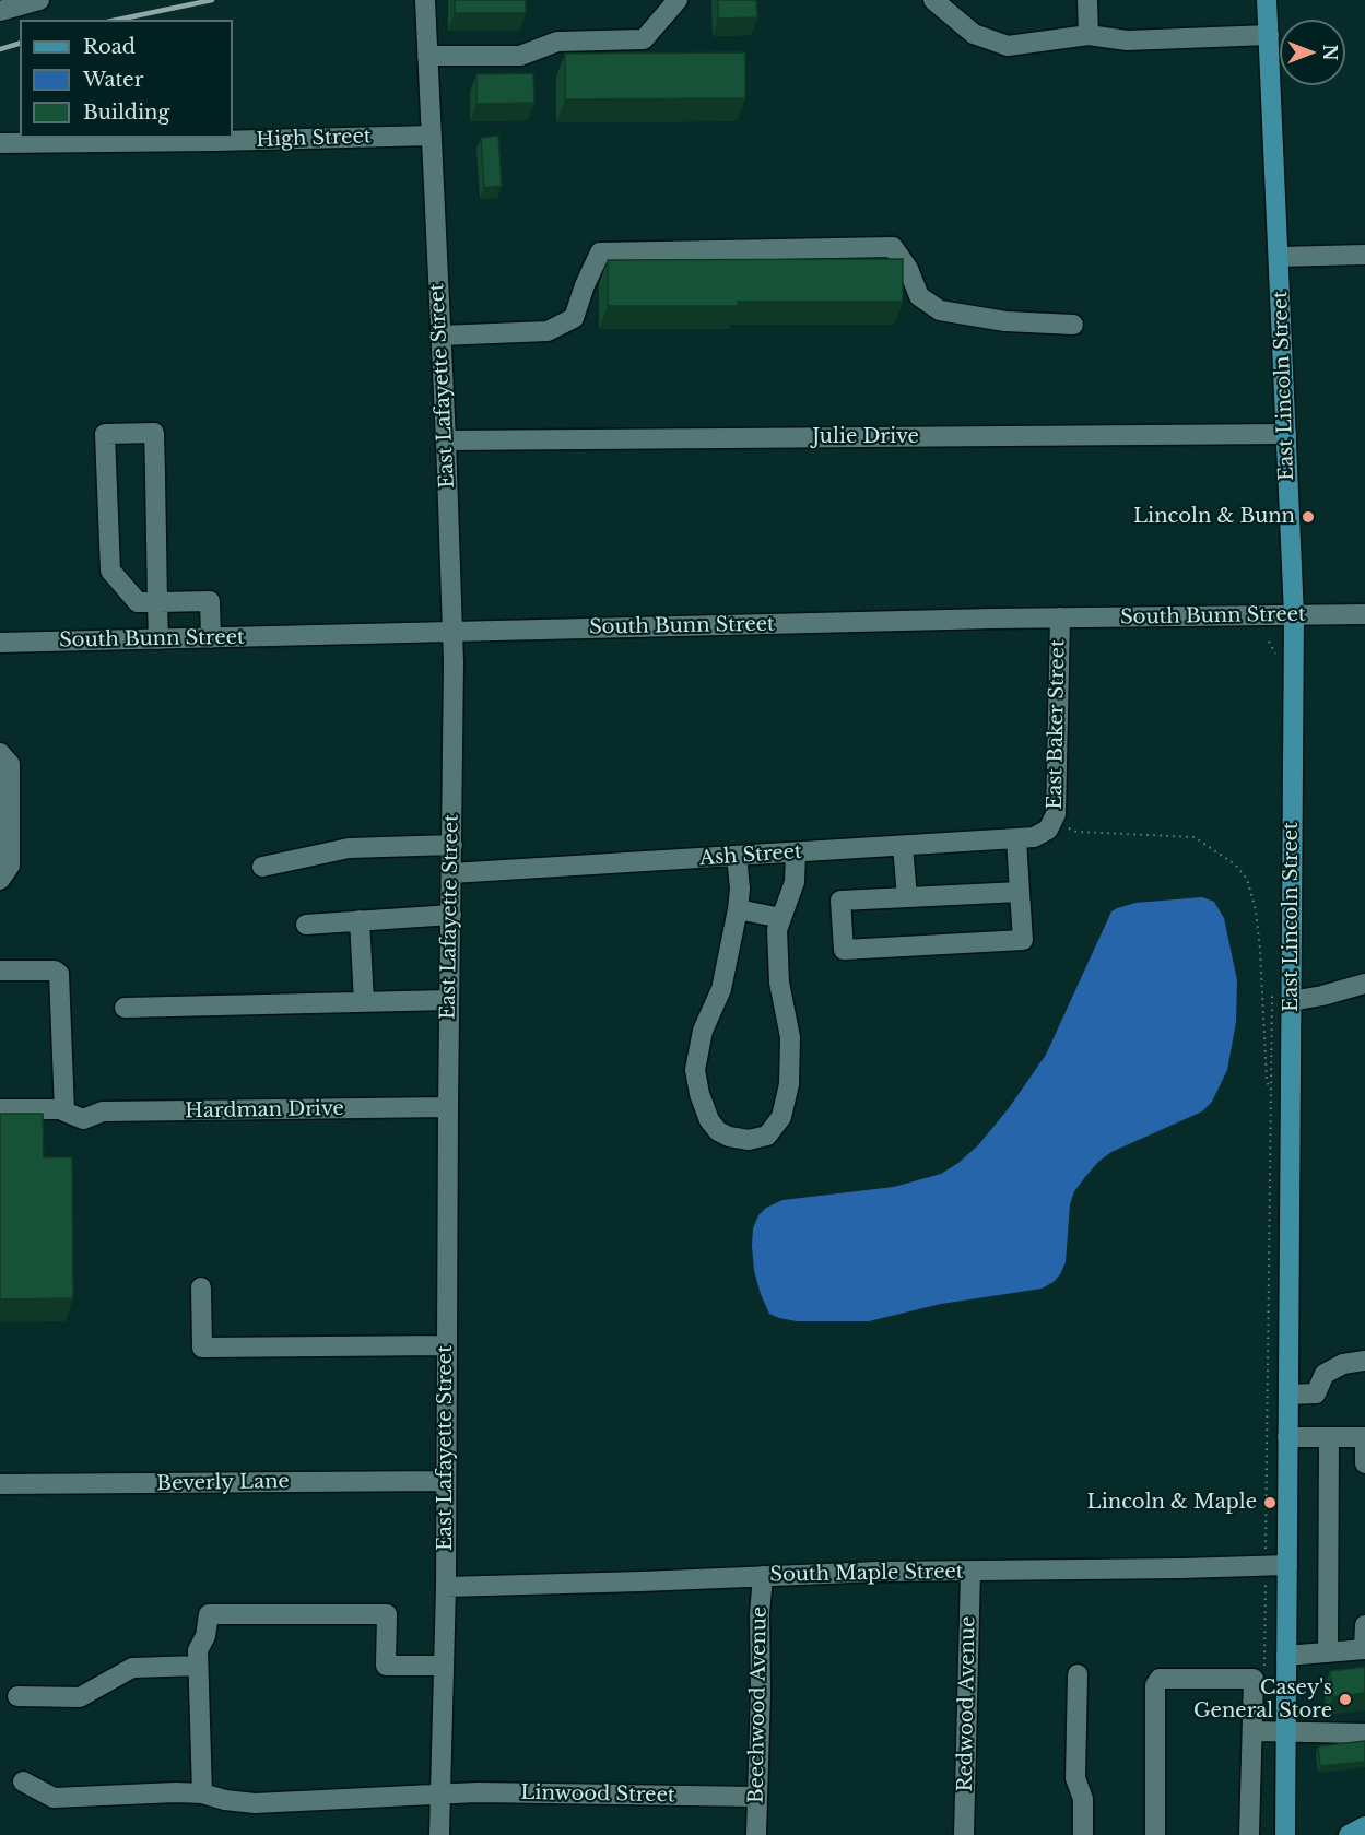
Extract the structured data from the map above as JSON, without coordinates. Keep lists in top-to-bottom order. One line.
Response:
{"streets":{"main road":["East Lincoln Street"],"street":["High Street","East Lafayette Street","Julie Drive","South Bunn Street","East Baker Street","Ash Street","Hardman Drive","Beverly Lane","South Maple Street","Redwood Avenue","Beechwood Avenue","Linwood Street"]},"crossings":[["High Street","East Lafayette Street"],["East Lafayette Street","Julie Drive"],["East Lafayette Street","South Bunn Street"],["East Lafayette Street","Ash Street"],["East Lafayette Street","Hardman Drive"],["East Lafayette Street","Beverly Lane"],["East Lafayette Street","South Maple Street"],["East Lafayette Street","Linwood Street"],["East Lincoln Street","Julie Drive"],["East Lincoln Street","South Bunn Street"],["East Lincoln Street","South Maple Street"],["South Bunn Street","East Baker Street"],["East Baker Street","Ash Street"],["South Maple Street","Redwood Avenue"],["South Maple Street","Beechwood Avenue"],["Beechwood Avenue","Linwood Street"]],"places":["Lincoln & Bunn","Lincoln & Maple","Casey's General Store"],"legend":["Road","Water","Building"],"north":"right"}
